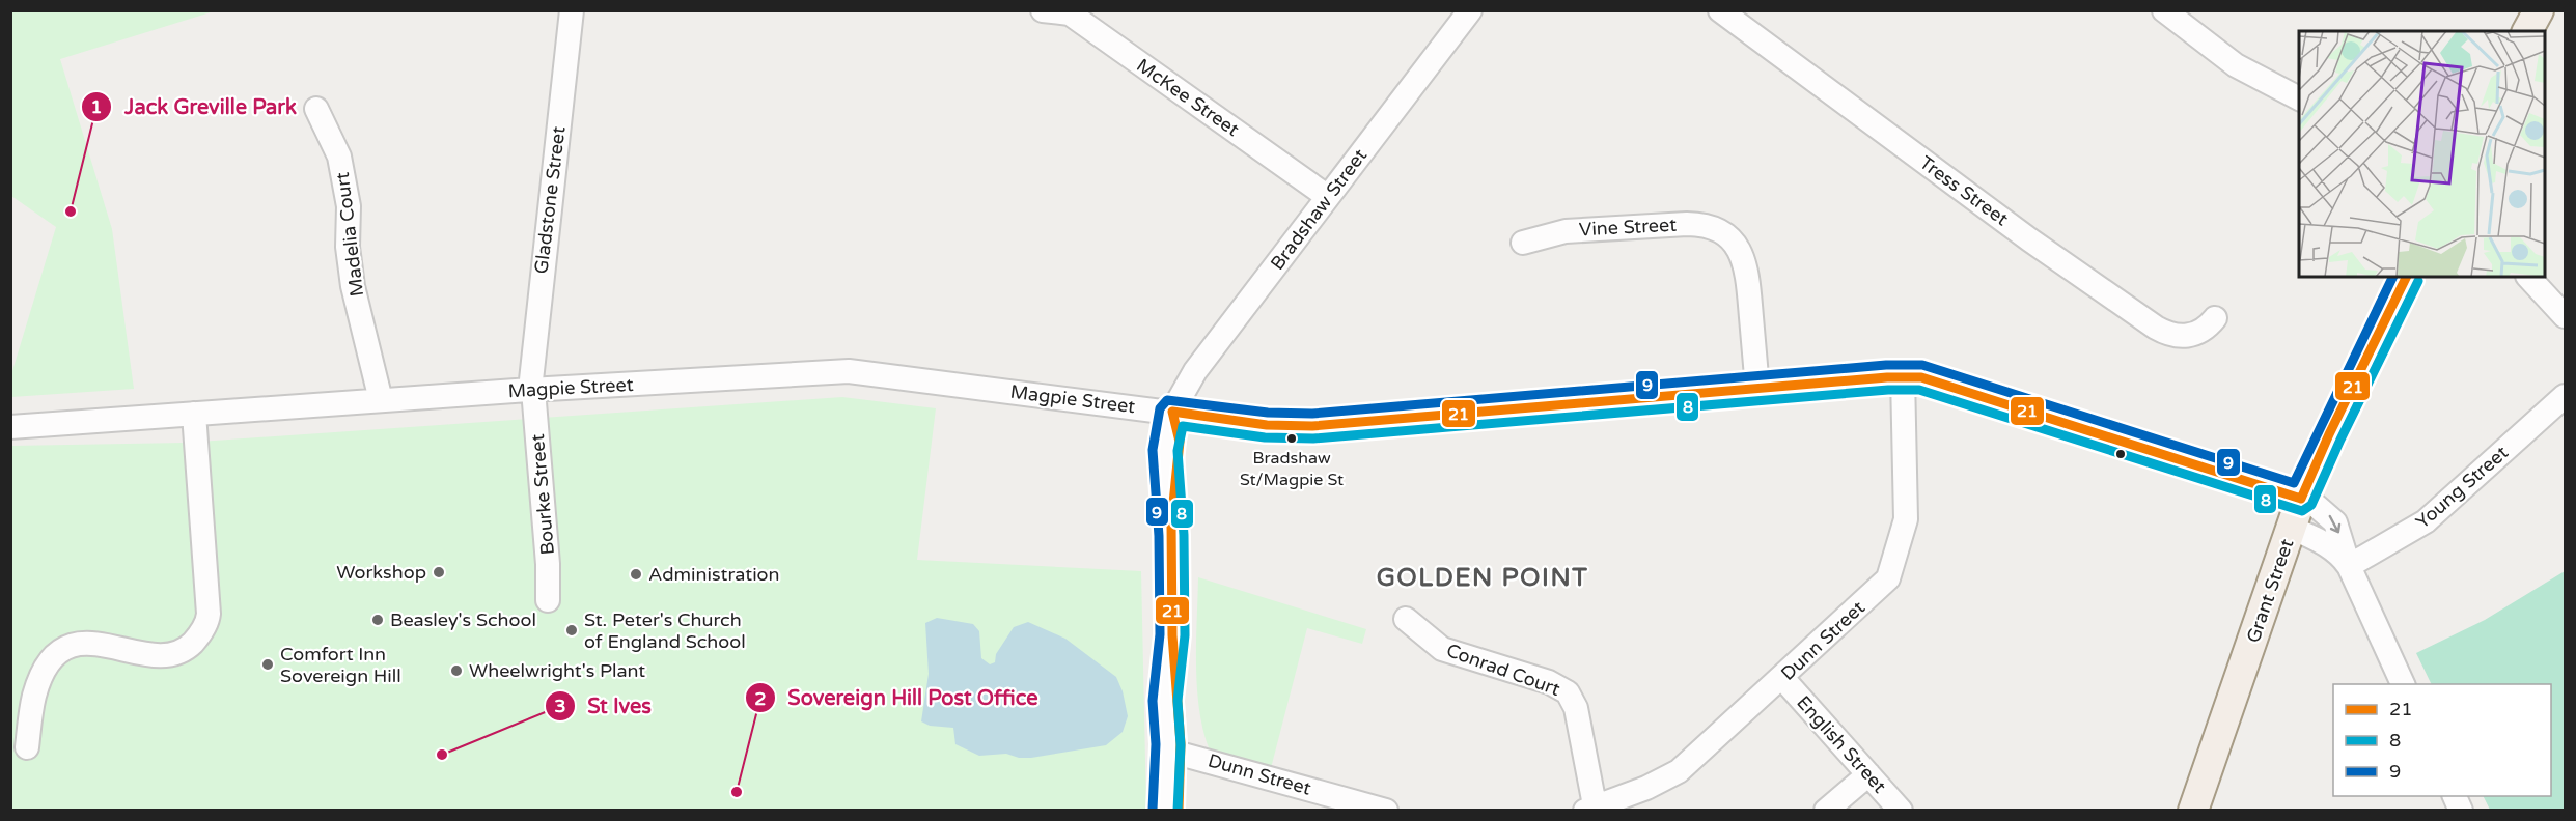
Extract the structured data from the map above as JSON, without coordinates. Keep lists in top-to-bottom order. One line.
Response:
{"streets":{"main road":["Grant Street"],"street":["McKee Street","Tress Street","Gladstone Street","Bradshaw Street","Vine Street","Madelia Court","Magpie Street","Young Street","Bourke Street","Dunn Street","Conrad Court","English Street"]},"crossings":[["McKee Street","Bradshaw Street"],["Gladstone Street","Magpie Street"],["Gladstone Street","Bourke Street"],["Bradshaw Street","Magpie Street"],["Vine Street","Magpie Street"],["Madelia Court","Magpie Street"],["Magpie Street","Bourke Street"],["Magpie Street","Grant Street"],["Magpie Street","Dunn Street"],["Dunn Street","Conrad Court"],["Dunn Street","English Street"]],"districts":["GOLDEN POINT"],"places":["Jack Greville Park","Bradshaw St/Magpie St","Workshop","Administration","Beasley's School","St. Peter's Church of England School","Comfort Inn Sovereign Hill","Wheelwright's Plant","St Ives","Sovereign Hill Post Office"],"lines":["transit line 21","transit line 9","transit line 8"],"legend":["21","8","9"]}
